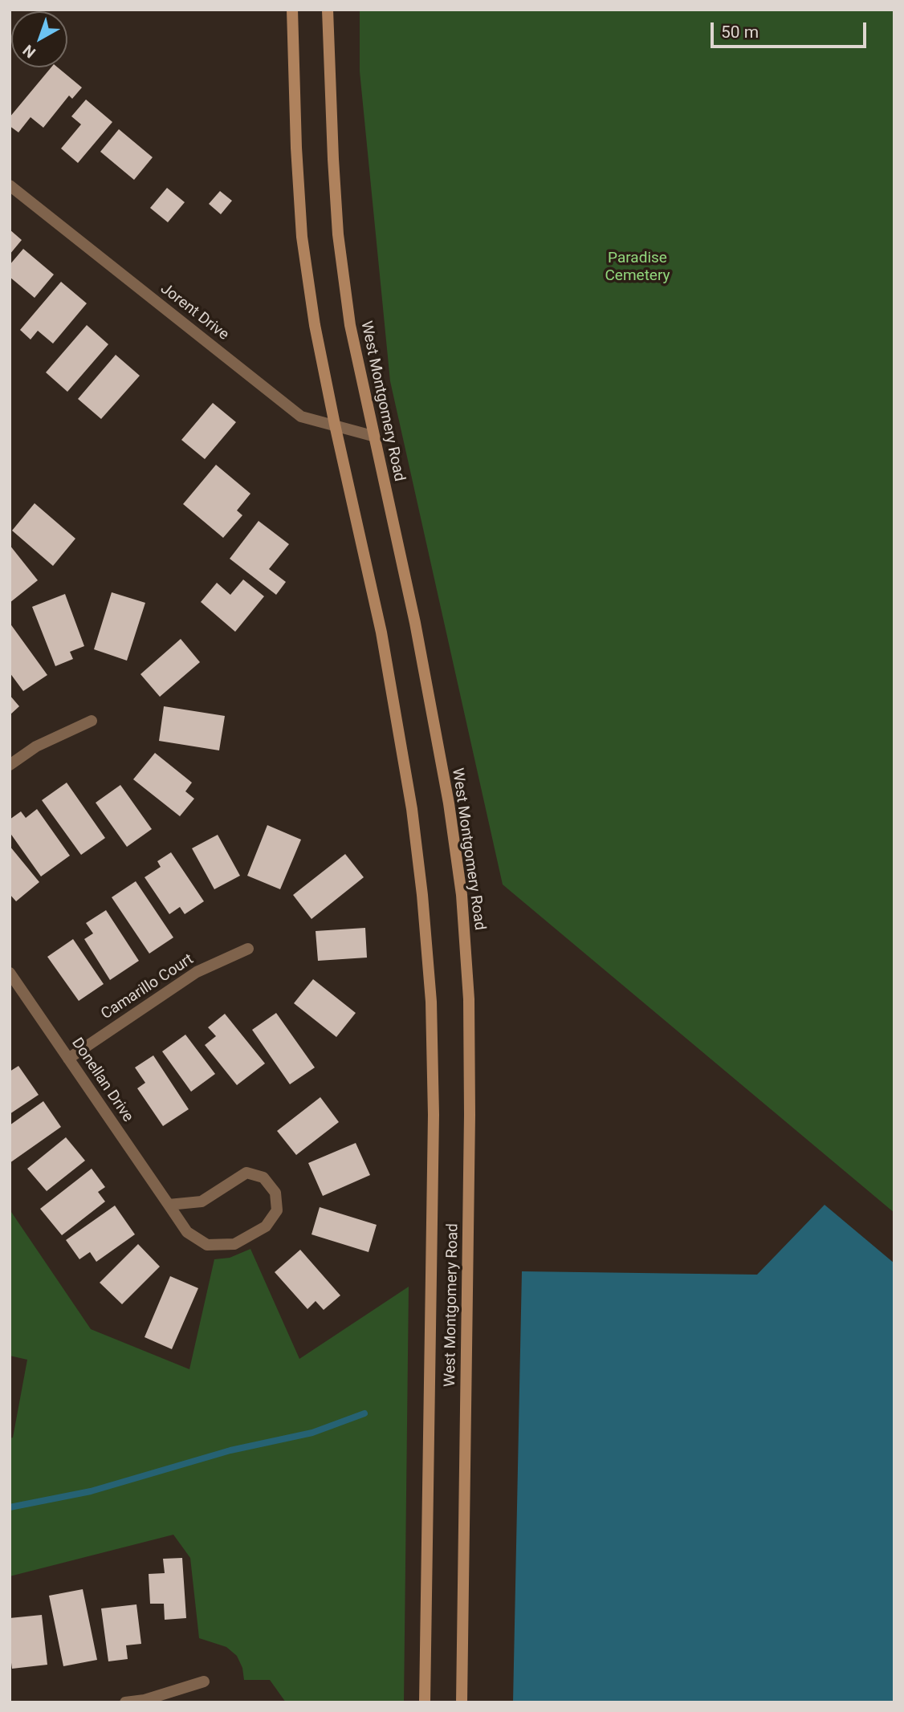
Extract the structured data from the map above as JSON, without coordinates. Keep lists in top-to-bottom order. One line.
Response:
{"streets":{"main road":["West Montgomery Road"],"street":["Jorent Drive","Camarillo Court","Donellan Drive"]},"crossings":[["Jorent Drive","West Montgomery Road"],["Camarillo Court","Donellan Drive"]],"parks":["Paradise Cemetery"],"scale_bar":"50 m","north":"bottom left"}
